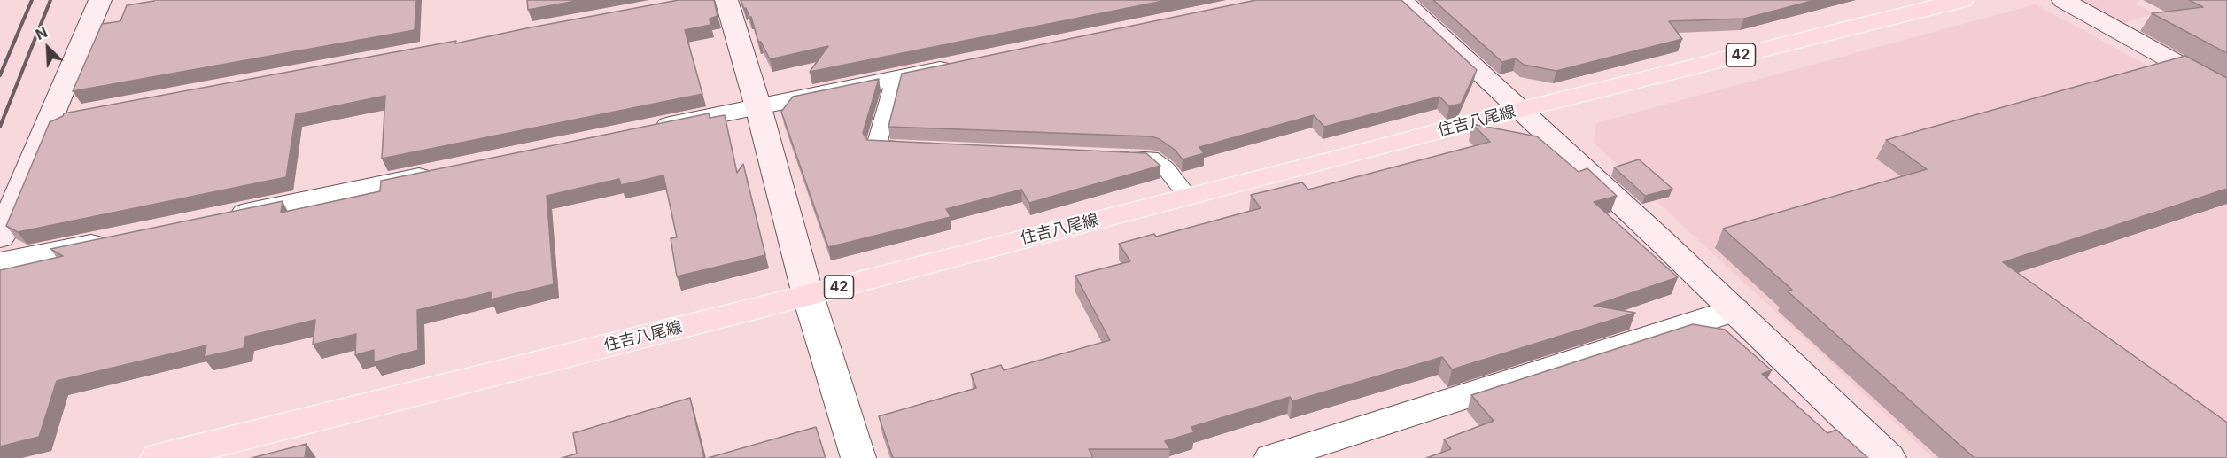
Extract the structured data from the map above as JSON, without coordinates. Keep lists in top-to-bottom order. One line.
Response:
{"streets":{"main road":["42","住吉八尾線"]},"north":"top left"}
